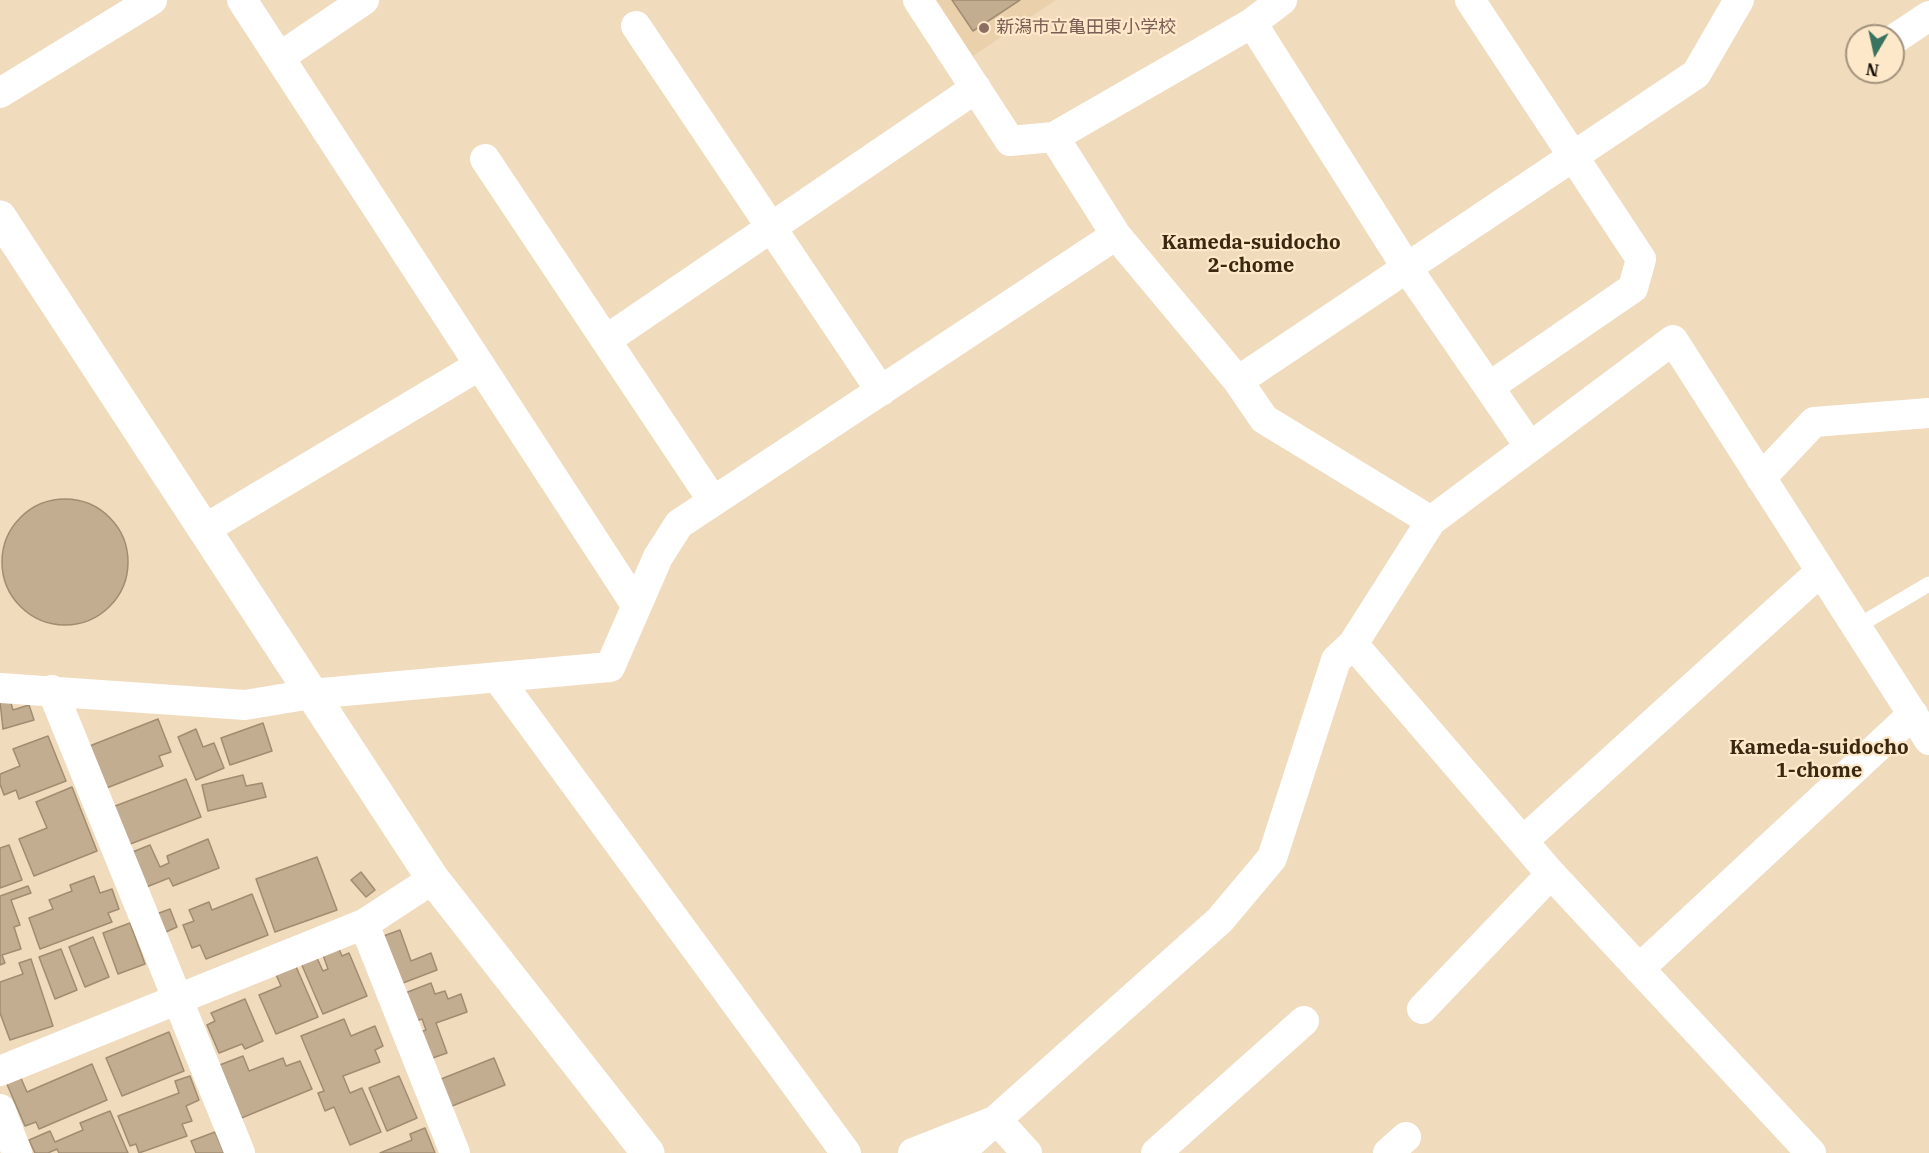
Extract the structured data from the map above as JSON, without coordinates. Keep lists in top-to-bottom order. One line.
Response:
{"districts":["Kameda-suidocho 2-chome","Kameda-suidocho 1-chome"],"places":["新潟市立亀田東小学校"],"north":"bottom"}
